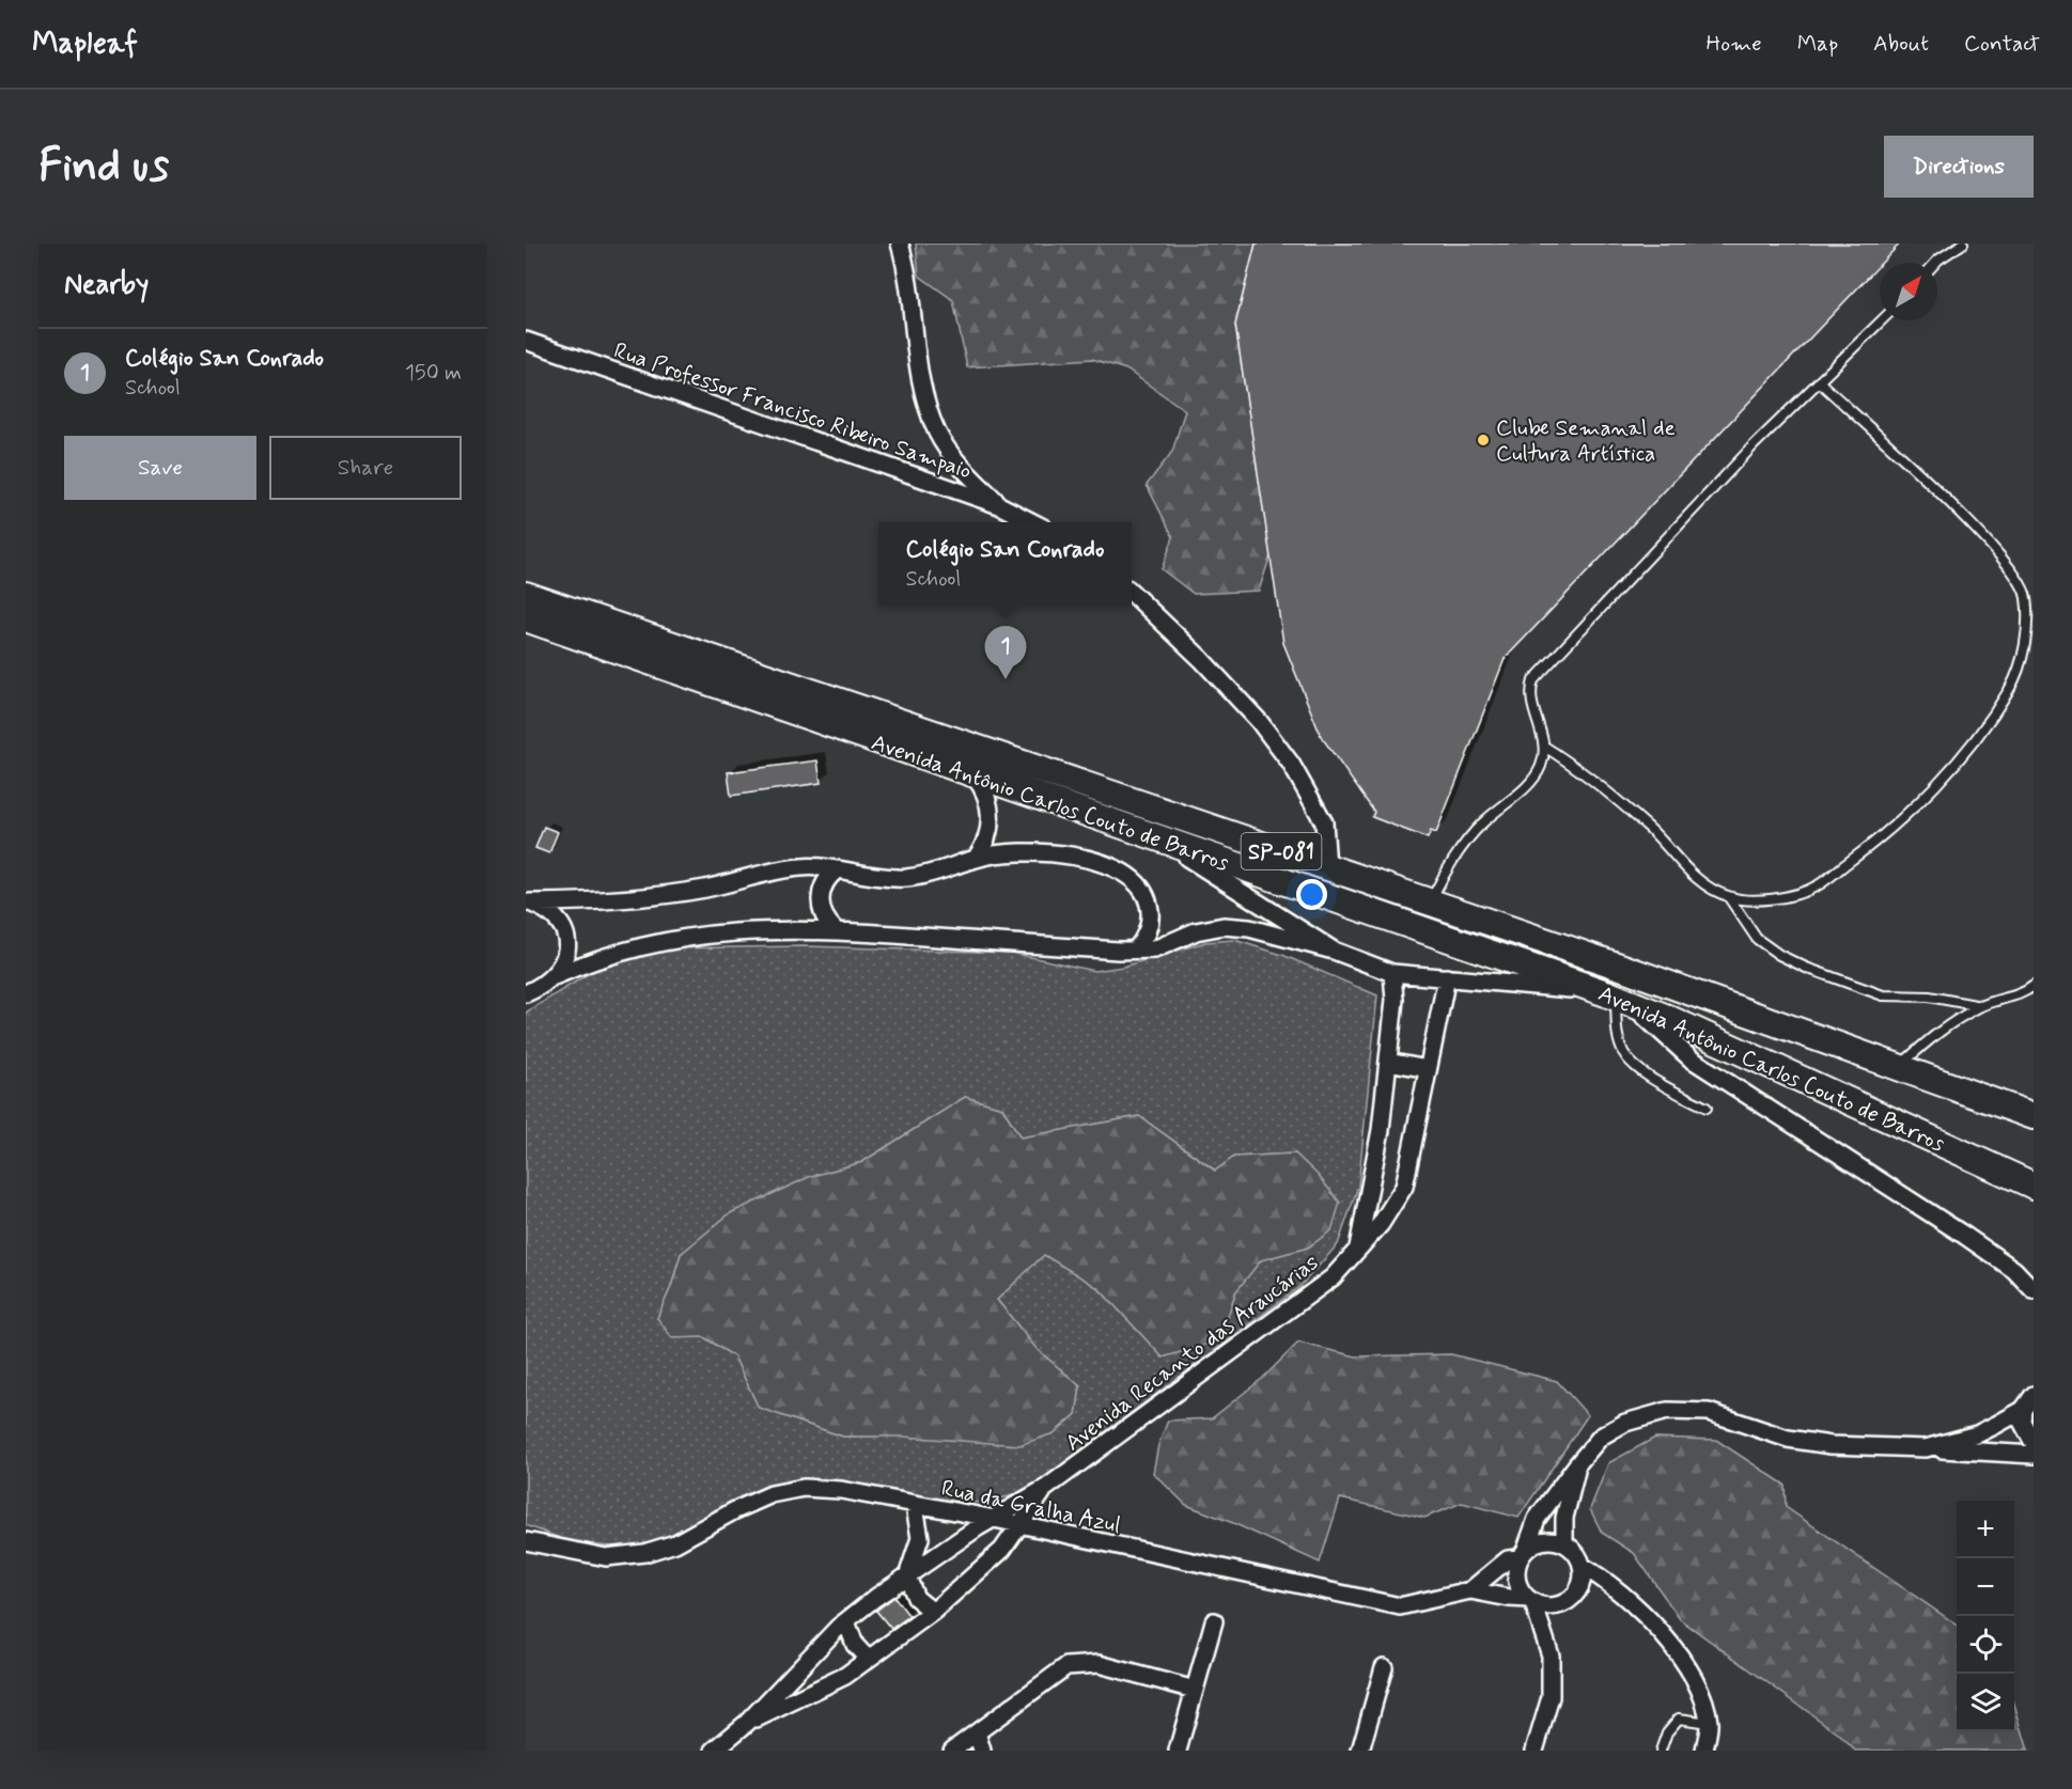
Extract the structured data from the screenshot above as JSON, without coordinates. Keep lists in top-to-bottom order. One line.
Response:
{"streets":{"main road":["Avenida Antônio Carlos Couto de Barros","SP-081"],"street":["Rua Professor Francisco Ribeiro Sampaio","Avenida Recanto das Araucárias","Rua da Gralha Azul"]},"crossings":[["Avenida Recanto das Araucárias","Rua da Gralha Azul"]],"places":["Clube Semanal de Cultura Artística"],"north":"top right","page":{"header":"Mapleaf","nav":["Home","Map","About","Contact"],"buttons":["Directions",["Save","Share"]],"title":"Find us","heading":"Nearby","list":[{"mark":"1","name":"Colégio San Conrado","note":"School","value":"150 m"}],"popup":["Colégio San Conrado","School"],"pins":"1","map_buttons":["+","−"]}}
